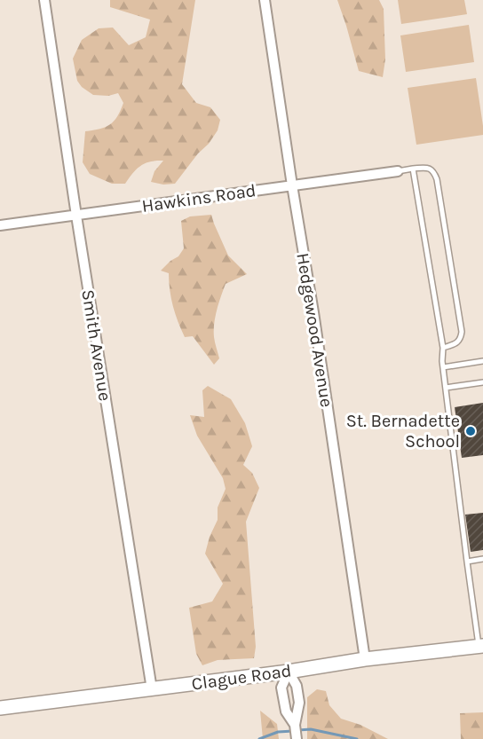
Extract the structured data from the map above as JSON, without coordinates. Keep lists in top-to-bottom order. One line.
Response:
{"streets":{"main road":["Clague Road"],"street":["Hawkins Road","Hedgewood Avenue","Smith Avenue"]},"crossings":[["Hawkins Road","Hedgewood Avenue"],["Hawkins Road","Smith Avenue"],["Hedgewood Avenue","Clague Road"],["Smith Avenue","Clague Road"]],"places":["St. Bernadette School"]}
